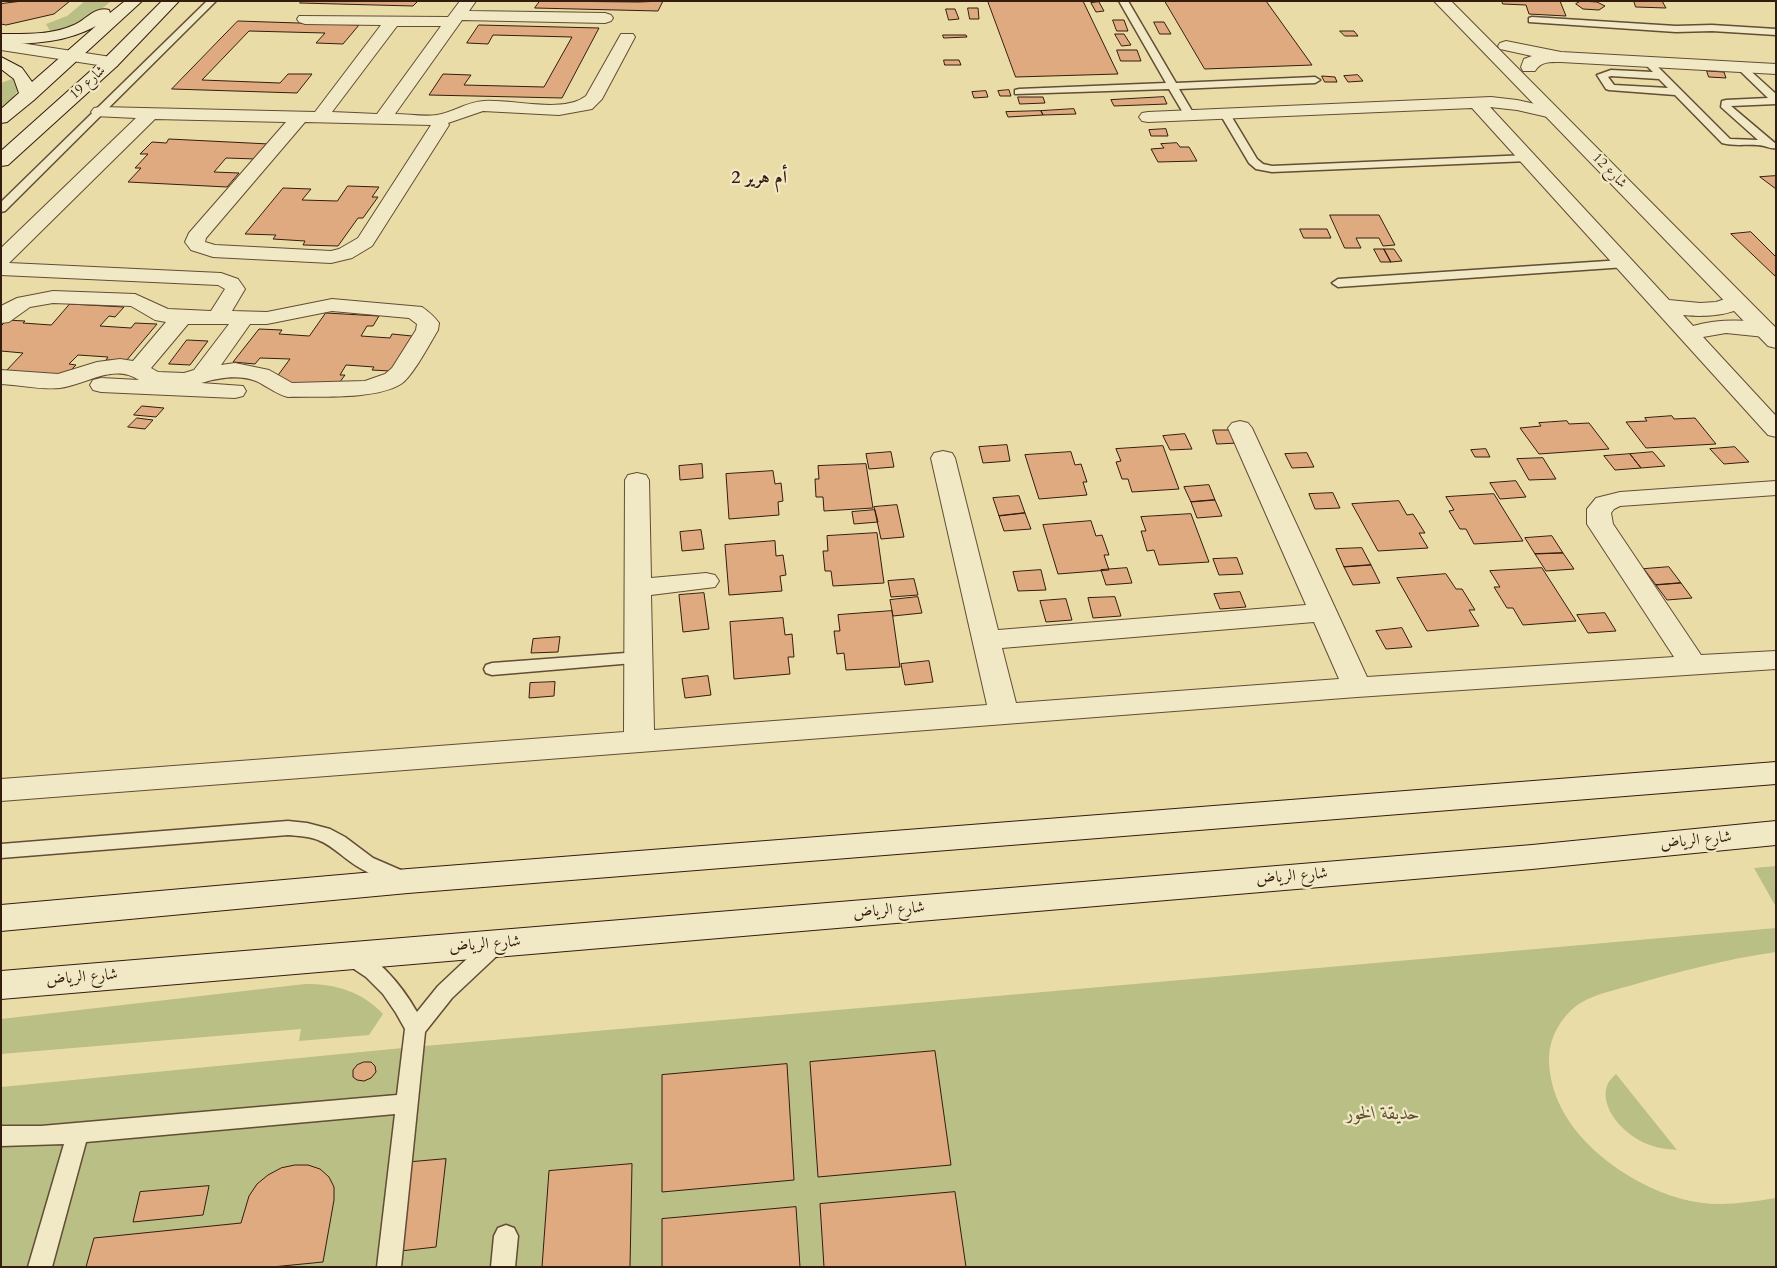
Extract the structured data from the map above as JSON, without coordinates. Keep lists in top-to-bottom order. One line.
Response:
{"streets":{"street":["شارع 19","شارع 12","شارع الرياض"]},"districts":["أم هرير 2"],"parks":["حديقة الخور"]}
